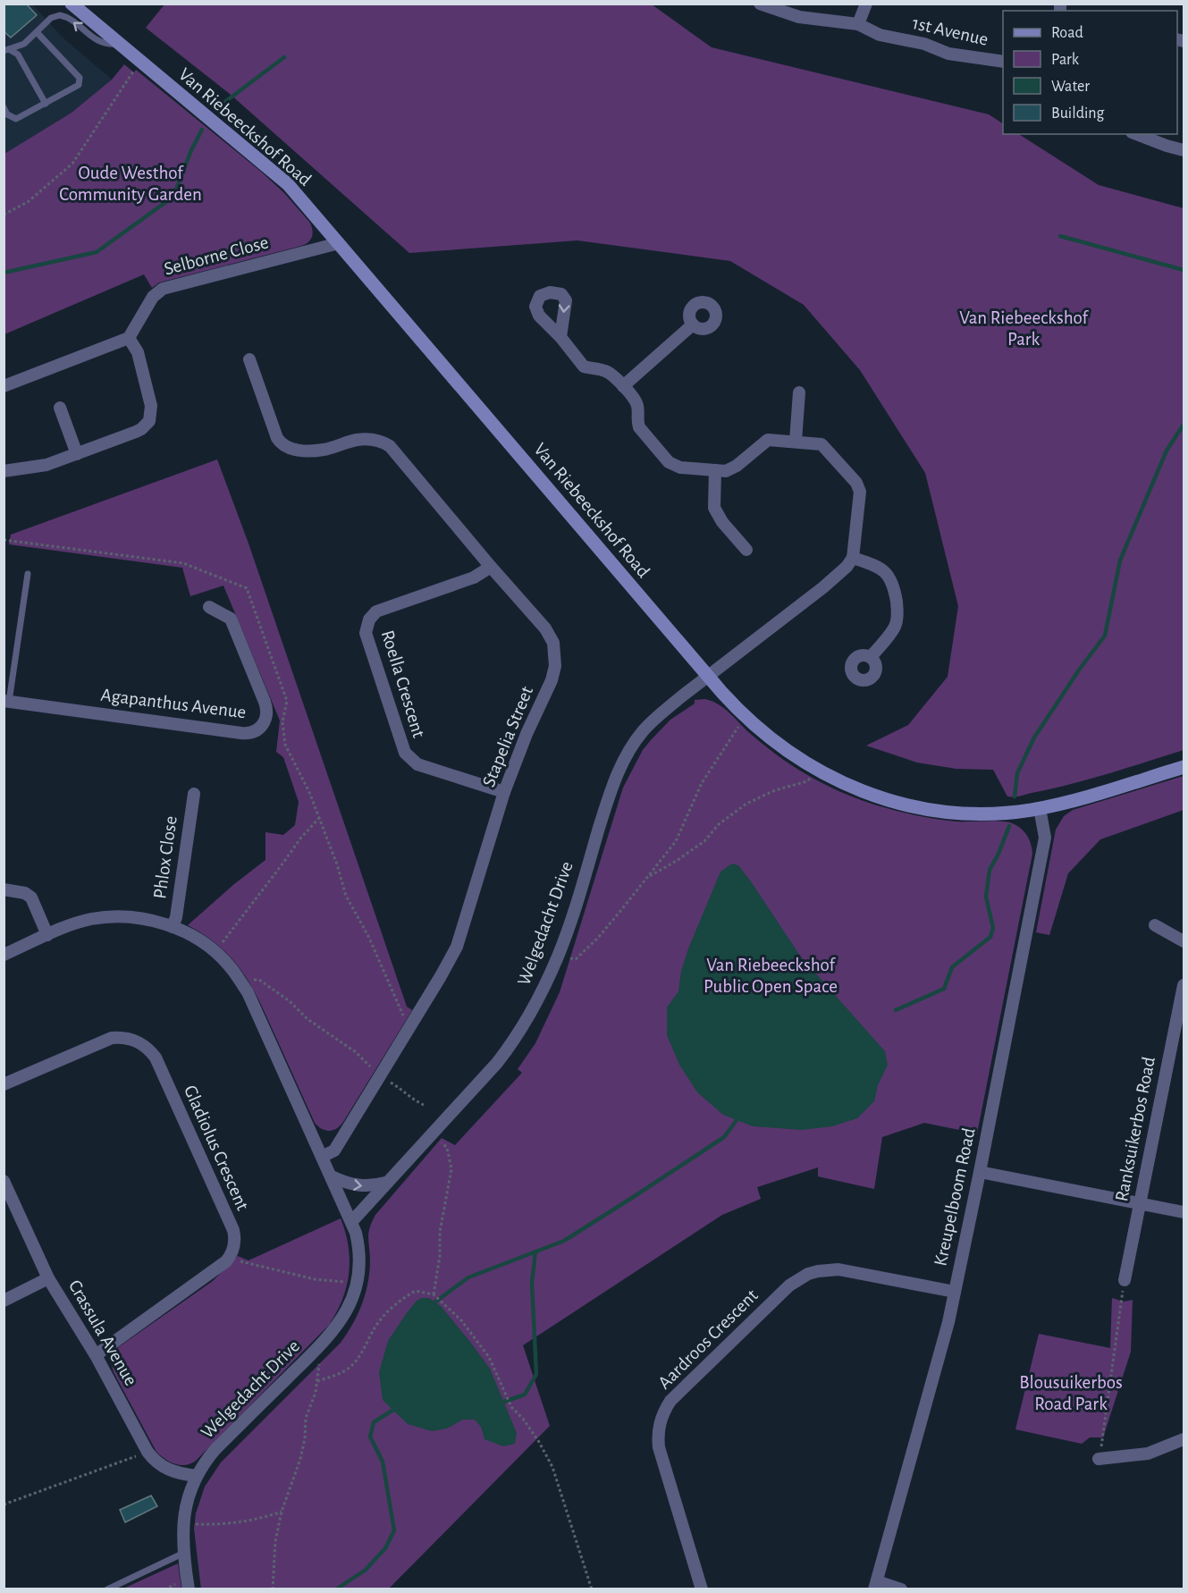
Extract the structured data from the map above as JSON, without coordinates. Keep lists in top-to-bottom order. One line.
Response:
{"streets":{"street":["1st Avenue","Van Riebeeckshof Road","Selborne Close","Roella Crescent","Agapanthus Avenue","Stapelia Street","Phlox Close","Welgedacht Drive","Ranksuikerbos Road","Gladiolus Crescent","Kreupelboom Road","Crassula Avenue","Aardroos Crescent"]},"crossings":[["Van Riebeeckshof Road","Selborne Close"],["Van Riebeeckshof Road","Welgedacht Drive"],["Van Riebeeckshof Road","Kreupelboom Road"],["Roella Crescent","Stapelia Street"],["Stapelia Street","Welgedacht Drive"],["Phlox Close","Welgedacht Drive"],["Welgedacht Drive","Crassula Avenue"],["Kreupelboom Road","Aardroos Crescent"]],"parks":["Oude Westhof Community Garden","Van Riebeeckshof Park","Van Riebeeckshof Public Open Space","Blousuikerbos Road Park"],"legend":["Road","Park","Water","Building"]}
